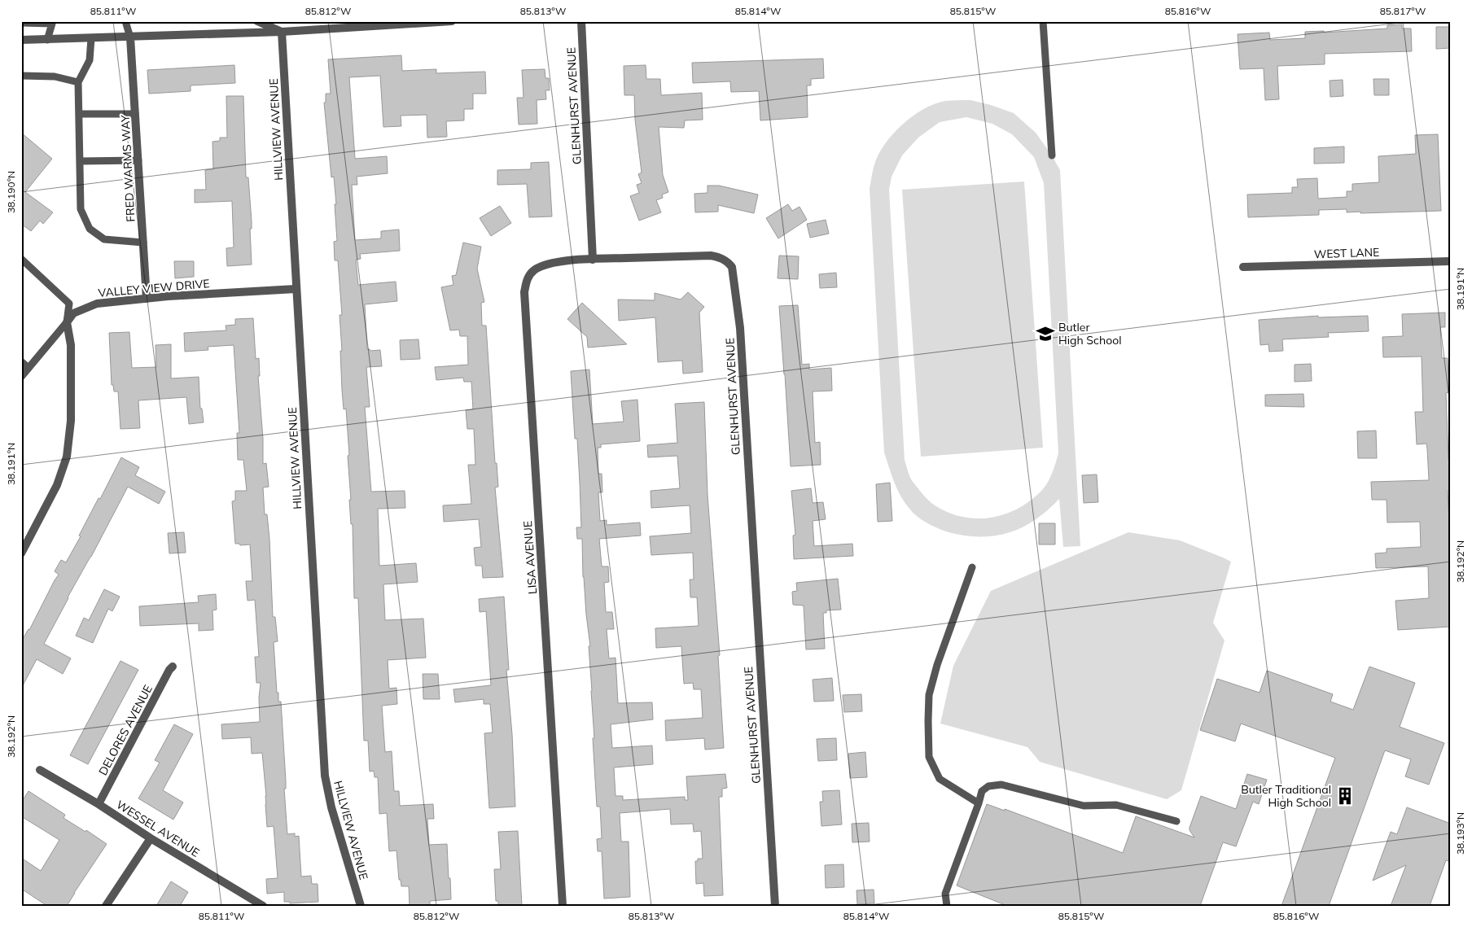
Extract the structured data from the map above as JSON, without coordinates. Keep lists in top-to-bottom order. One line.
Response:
{"streets":{"street":["GLENHURST AVENUE","HILLVIEW AVENUE","FRED WARMS WAY","WEST LANE","VALLEY VIEW DRIVE","LISA AVENUE","DELORES AVENUE","WESSEL AVENUE"]},"crossings":[["GLENHURST AVENUE","LISA AVENUE"],["HILLVIEW AVENUE","VALLEY VIEW DRIVE"],["FRED WARMS WAY","VALLEY VIEW DRIVE"],["DELORES AVENUE","WESSEL AVENUE"]],"places":{"school or university":["Butler High School"],"building":["Butler Traditional High School"]},"coordinates":["85.811°W","85.812°W","85.813°W","85.814°W","85.815°W","85.816°W","85.817°W","38.190°N","38.191°N","38.192°N","38.193°N"]}
